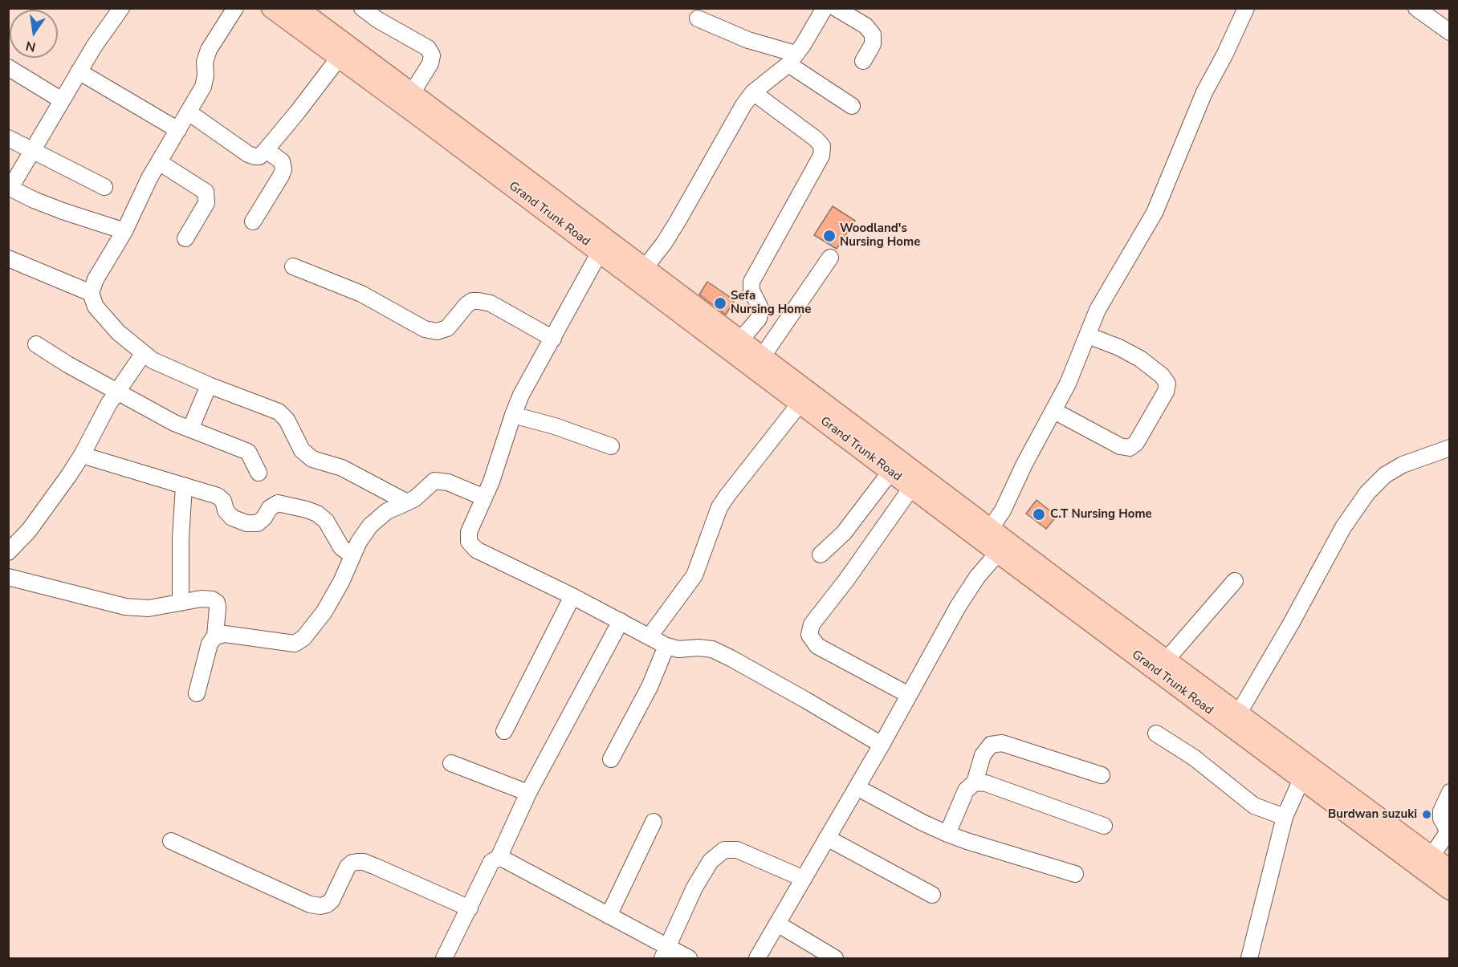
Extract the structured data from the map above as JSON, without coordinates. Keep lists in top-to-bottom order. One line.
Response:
{"streets":{"main road":["Grand Trunk Road"]},"places":["Woodland's Nursing Home","Sefa Nursing Home","C.T Nursing Home","Burdwan suzuki"],"north":"bottom"}
